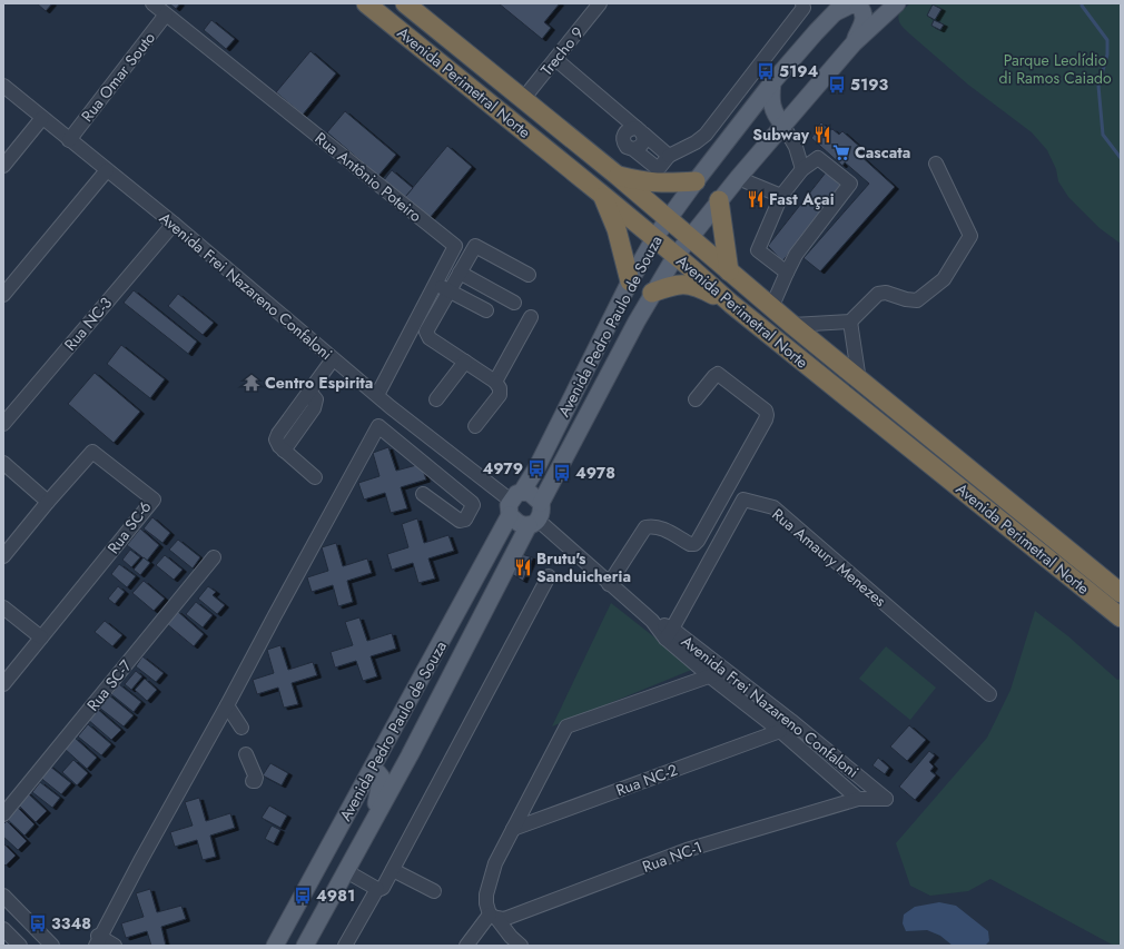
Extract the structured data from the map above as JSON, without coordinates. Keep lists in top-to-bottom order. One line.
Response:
{"streets":{"highway":["Avenida Perimetral Norte"],"main road":["Avenida Pedro Paulo de Souza"],"street":["Trecho 9","Rua Omar Souto","Rua Antônio Poteiro","Avenida Frei Nazareno Confaloni","Rua NC-3","Rua SC-6","Rua Amaury Menezes","Rua SC-7","Rua NC-2","Rua NC-1"]},"crossings":[["Trecho 9","Avenida Perimetral Norte"],["Rua Omar Souto","Rua Antônio Poteiro"],["Rua Omar Souto","Avenida Frei Nazareno Confaloni"],["Avenida Perimetral Norte","Avenida Pedro Paulo de Souza"],["Rua Antônio Poteiro","Avenida Frei Nazareno Confaloni"],["Avenida Frei Nazareno Confaloni","Rua NC-3"],["Avenida Frei Nazareno Confaloni","Avenida Pedro Paulo de Souza"],["Avenida Frei Nazareno Confaloni","Rua Amaury Menezes"],["Avenida Frei Nazareno Confaloni","Rua NC-2"],["Avenida Frei Nazareno Confaloni","Rua NC-1"]],"parks":["Parque Leolídio di Ramos Caiado"],"places":{"bus stop":["5194","5193","4979","4978","4981","3348"],"restaurant":["Subway","Fast Açai","Brutu's Sanduicheria"],"supermarket":["Cascata"],"temple":["Centro Espirita"]}}
